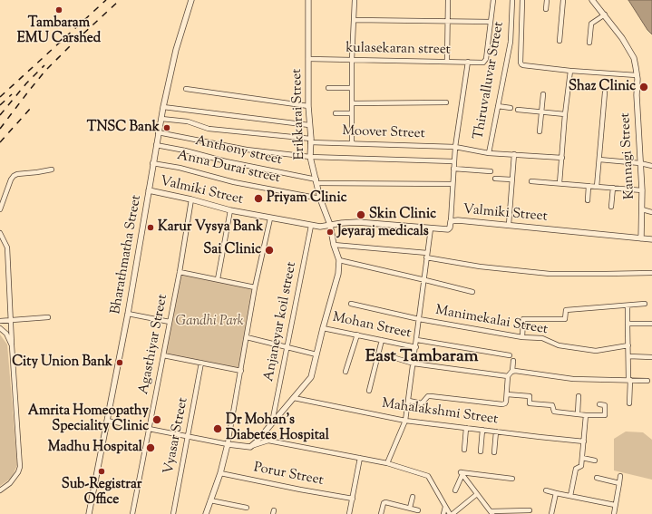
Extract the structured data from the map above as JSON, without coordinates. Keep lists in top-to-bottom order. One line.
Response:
{"streets":{"street":["kulasekaran street","Thiruvalluvar Street","Erikkarai Street","Moover Street","Anthony street","Kannagi Street","Anna Durai street","Valmiki Street","Bharathmatha Street","Manimekalai Street","Anjaneyar koil street","Mohan Street","Agasthiyar Street","Mahalakshmi Street","Vyasar Street","Porur Street"]},"crossings":[["kulasekaran street","Erikkarai Street"],["Thiruvalluvar Street","Moover Street"],["Erikkarai Street","Moover Street"],["Erikkarai Street","Anthony street"],["Erikkarai Street","Anna Durai street"],["Erikkarai Street","Valmiki Street"],["Moover Street","Bharathmatha Street"],["Anthony street","Bharathmatha Street"],["Kannagi Street","Valmiki Street"],["Anna Durai street","Bharathmatha Street"],["Valmiki Street","Bharathmatha Street"],["Valmiki Street","Anjaneyar koil street"],["Valmiki Street","Agasthiyar Street"]],"districts":["East Tambaram"],"parks":["Gandhi Park"],"places":["Tambaram EMU Carshed","Shaz Clinic","TNSC Bank","Priyam Clinic","Skin Clinic","Karur Vysya Bank","Jeyaraj medicals","Sai Clinic","City Union Bank","Amrita Homeopathy Speciality Clinic","Dr Mohan's Diabetes Hospital","Madhu Hospital","Sub-Registrar Office"]}
